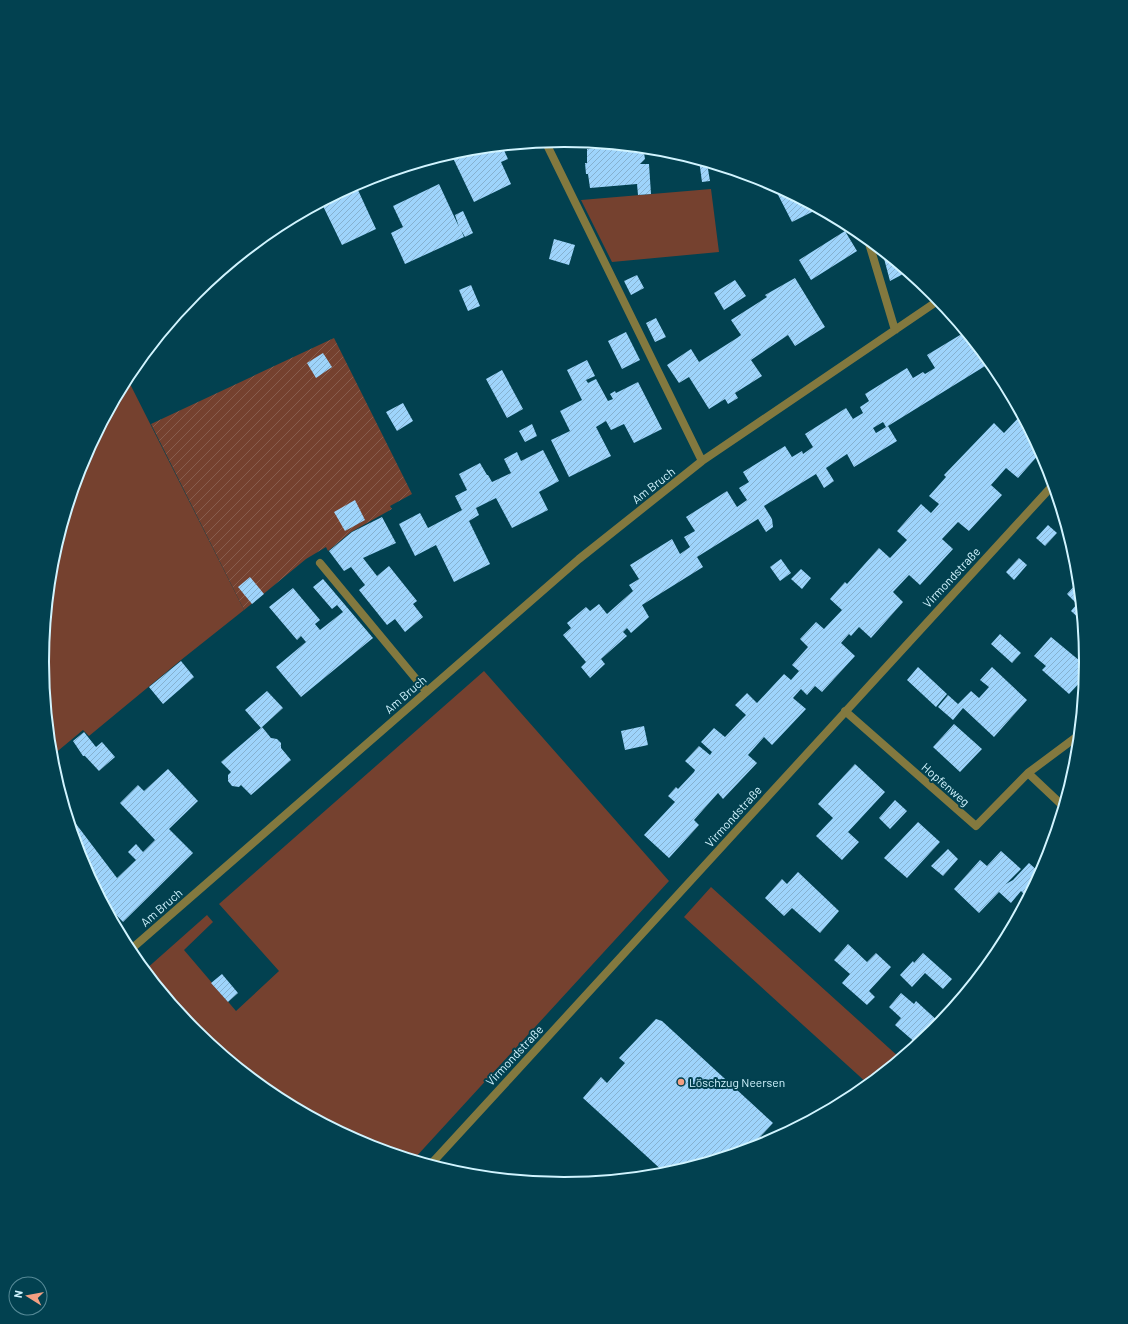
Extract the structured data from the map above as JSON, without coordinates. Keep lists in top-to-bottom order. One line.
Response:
{"streets":{"street":["Am Bruch","Virmondstraße","Hopfenweg"]},"crossings":[["Virmondstraße","Hopfenweg"]],"places":["Löschzug Neersen"],"north":"left"}
